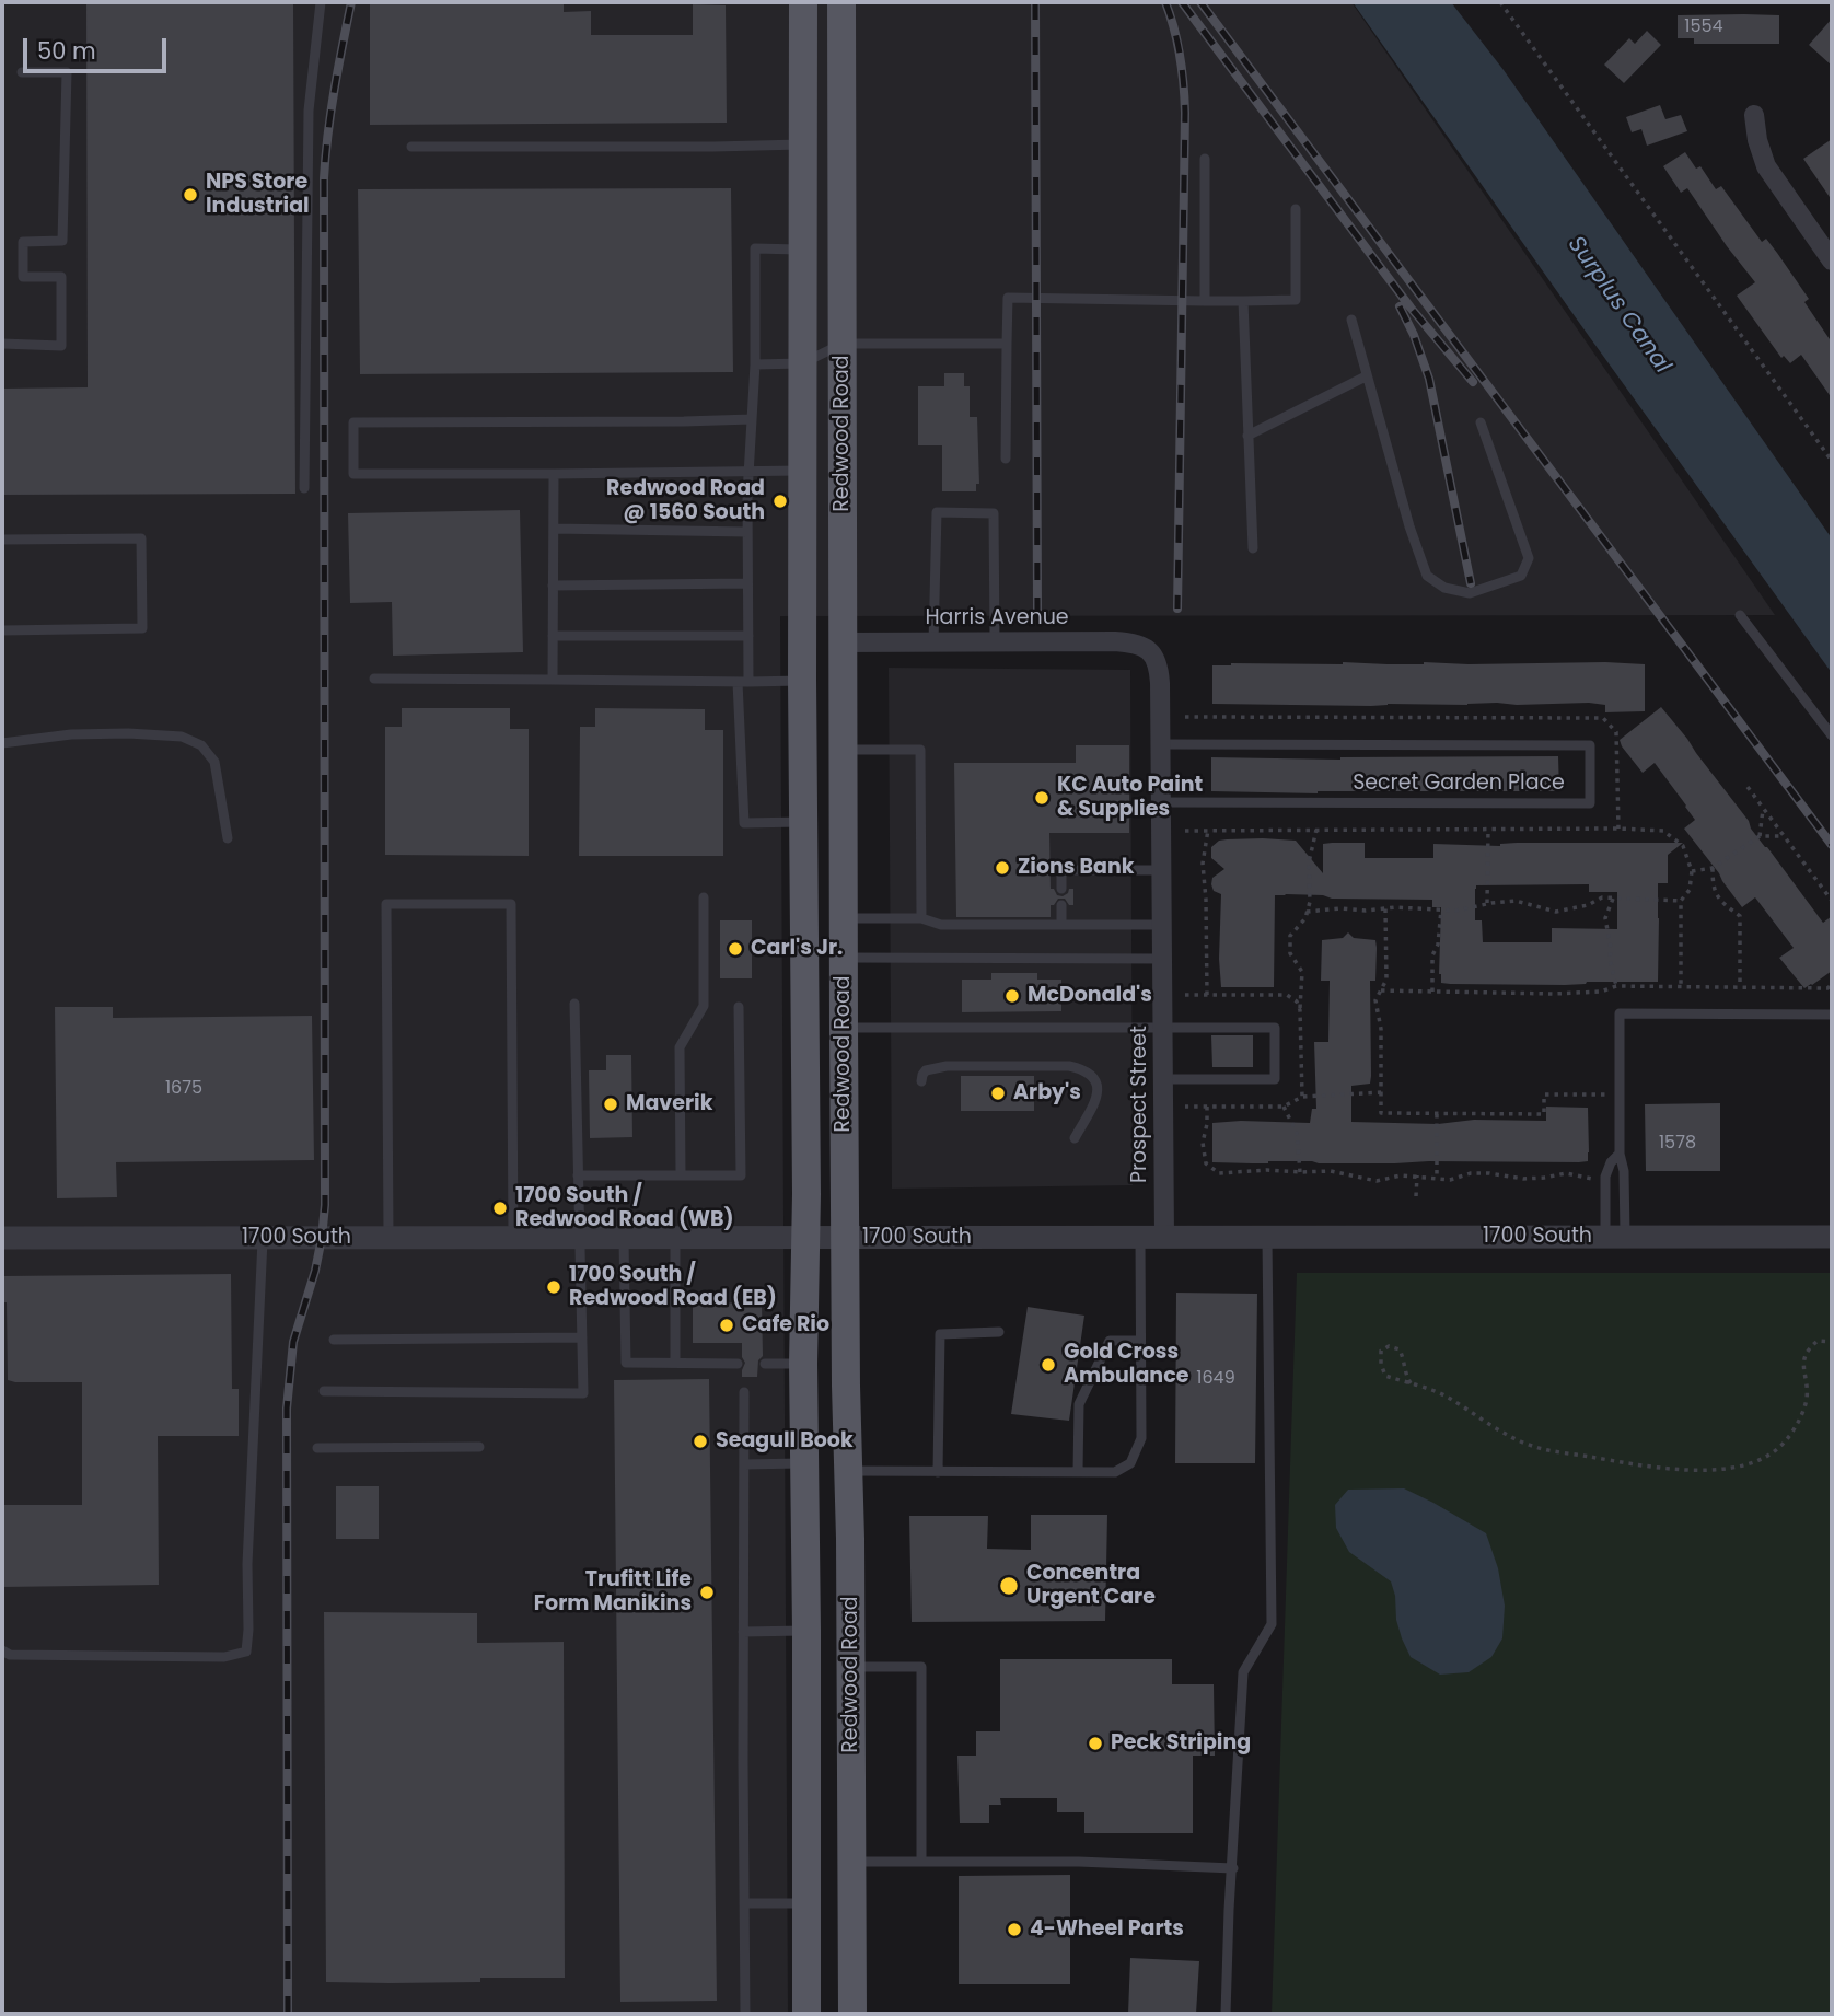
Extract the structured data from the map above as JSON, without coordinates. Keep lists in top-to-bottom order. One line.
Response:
{"streets":{"main road":["Redwood Road"],"street":["Harris Avenue","Prospect Street","1700 South"],"lane":["Secret Garden Place"]},"crossings":[["Redwood Road","Harris Avenue"],["Redwood Road","1700 South"],["Harris Avenue","Prospect Street"],["Secret Garden Place","Prospect Street"],["Prospect Street","1700 South"]],"water":["Surplus Canal"],"places":["NPS Store Industrial","Redwood Road @ 1560 South","KC Auto Paint & Supplies","Zions Bank","Carl's Jr.","McDonald's","Arby's","Maverik","1700 South / Redwood Road (WB)","1700 South / Redwood Road (EB)","Cafe Rio","Gold Cross Ambulance","Seagull Book","Concentra Urgent Care","Trufitt Life Form Manikins","Peck Striping","4-Wheel Parts"],"house_numbers":["1554","1675","1578","1649"],"scale_bar":"50 m"}
